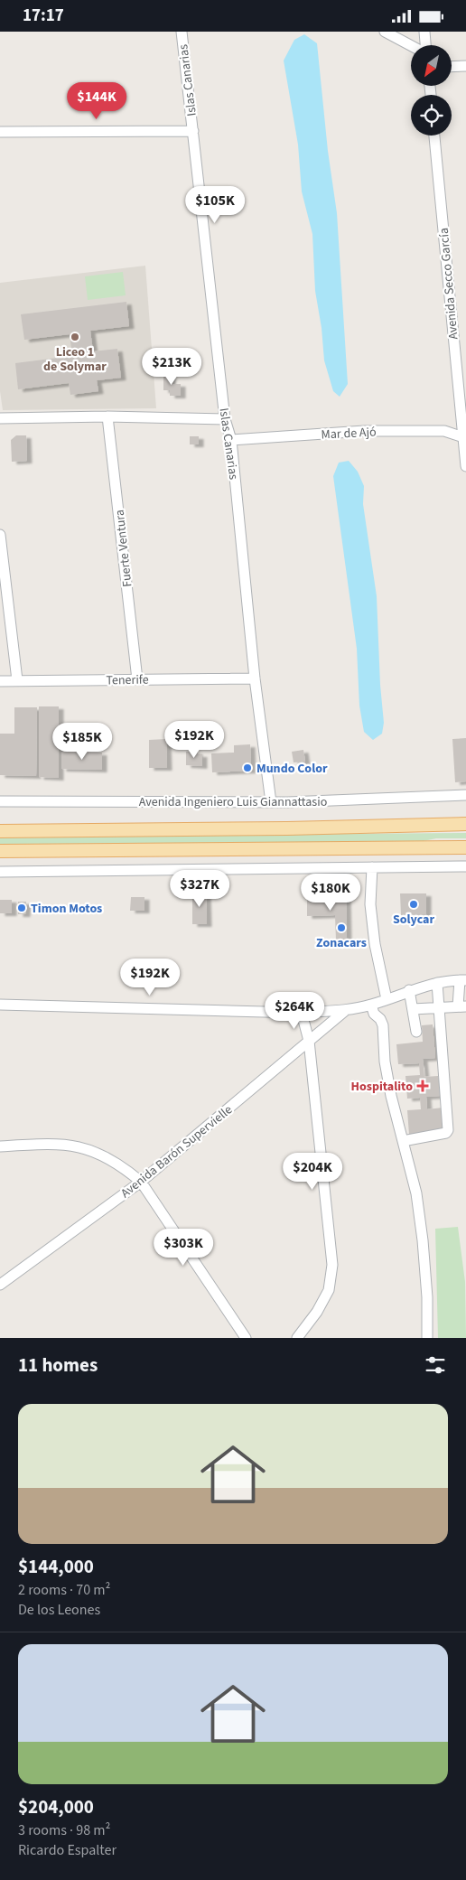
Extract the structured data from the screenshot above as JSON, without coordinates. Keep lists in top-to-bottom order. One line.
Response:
{"streets":{"main road":["Avenida Ingeniero Luis Giannattasio"],"street":["Islas Canarias","Avenida Secco García","Mar de Ajó","Fuerte Ventura","Tenerife","Avenida Barón Supervielle"]},"crossings":[["Islas Canarias","Mar de Ajó"],["Islas Canarias","Tenerife"],["Islas Canarias","Avenida Ingeniero Luis Giannattasio"],["Avenida Secco García","Mar de Ajó"],["Fuerte Ventura","Tenerife"]],"places":{"other":["Liceo 1 de Solymar","Mundo Color","Solycar","Timon Motos","Zonacars"],"health":["Hospitalito"]},"north":"bottom left","page":{"status":"17:17","price":["$144K","$105K","$213K","$192K","$185K","$327K","$180K","$192K","$264K","$204K","$303K"],"heading":"11 homes","list":[{"name":"$144,000","note":"2 rooms · 70 m² · De los Leones"},{"name":"$204,000","note":"3 rooms · 98 m² · Ricardo Espalter"}]}}
